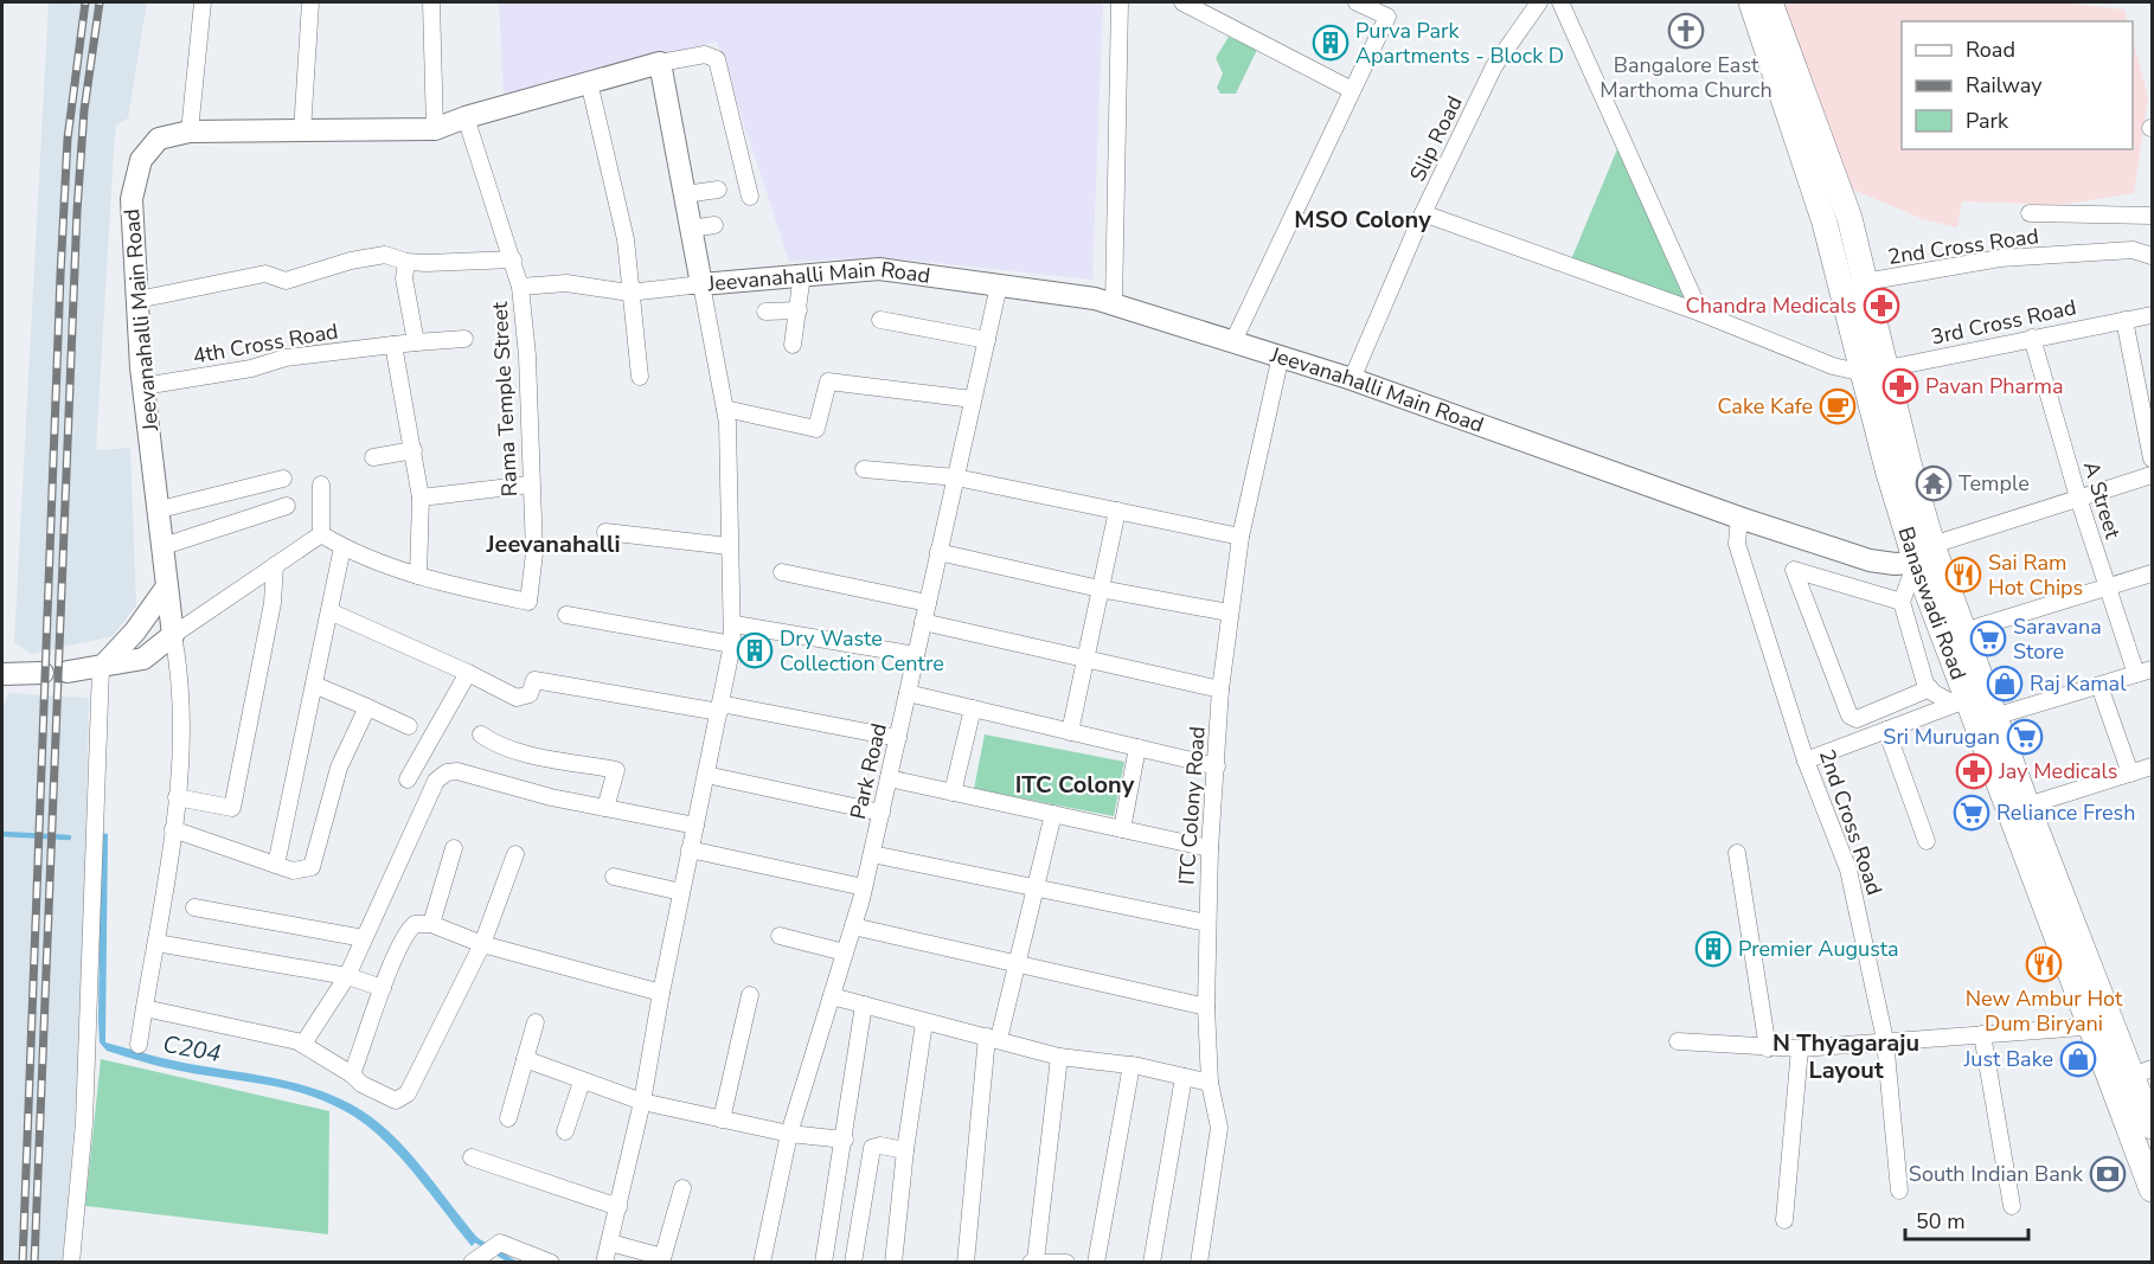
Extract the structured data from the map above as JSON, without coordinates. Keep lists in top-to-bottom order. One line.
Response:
{"streets":{"main road":["Banaswadi Road"],"street":["Slip Road","2nd Cross Road","Jeevanahalli Main Road","3rd Cross Road","4th Cross Road","Rama Temple Street","A Street","Park Road","ITC Colony Road"]},"crossings":[["Slip Road","Jeevanahalli Main Road"],["2nd Cross Road","Jeevanahalli Main Road"],["2nd Cross Road","Banaswadi Road"],["Jeevanahalli Main Road","4th Cross Road"],["Jeevanahalli Main Road","Rama Temple Street"],["Jeevanahalli Main Road","Banaswadi Road"],["Jeevanahalli Main Road","Park Road"],["Jeevanahalli Main Road","ITC Colony Road"],["3rd Cross Road","A Street"],["3rd Cross Road","Banaswadi Road"]],"districts":["MSO Colony","Jeevanahalli","ITC Colony","N Thyagaraju Layout"],"water":["C204"],"places":{"church":["Bangalore East Marthoma Church"],"building":["Purva Park Apartments - Block D","Dry Waste Collection Centre","Premier Augusta"],"pharmacy":["Chandra Medicals","Pavan Pharma","Jay Medicals"],"cafe":["Cake Kafe"],"temple":["Temple"],"restaurant":["Sai Ram Hot Chips","New Ambur Hot Dum Biryani"],"supermarket":["Saravana Store","Sri Murugan","Reliance Fresh"],"shop":["Raj Kamal","Just Bake"],"bank":["South Indian Bank"]},"legend":["Road","Railway","Park"],"scale_bar":"50 m"}
